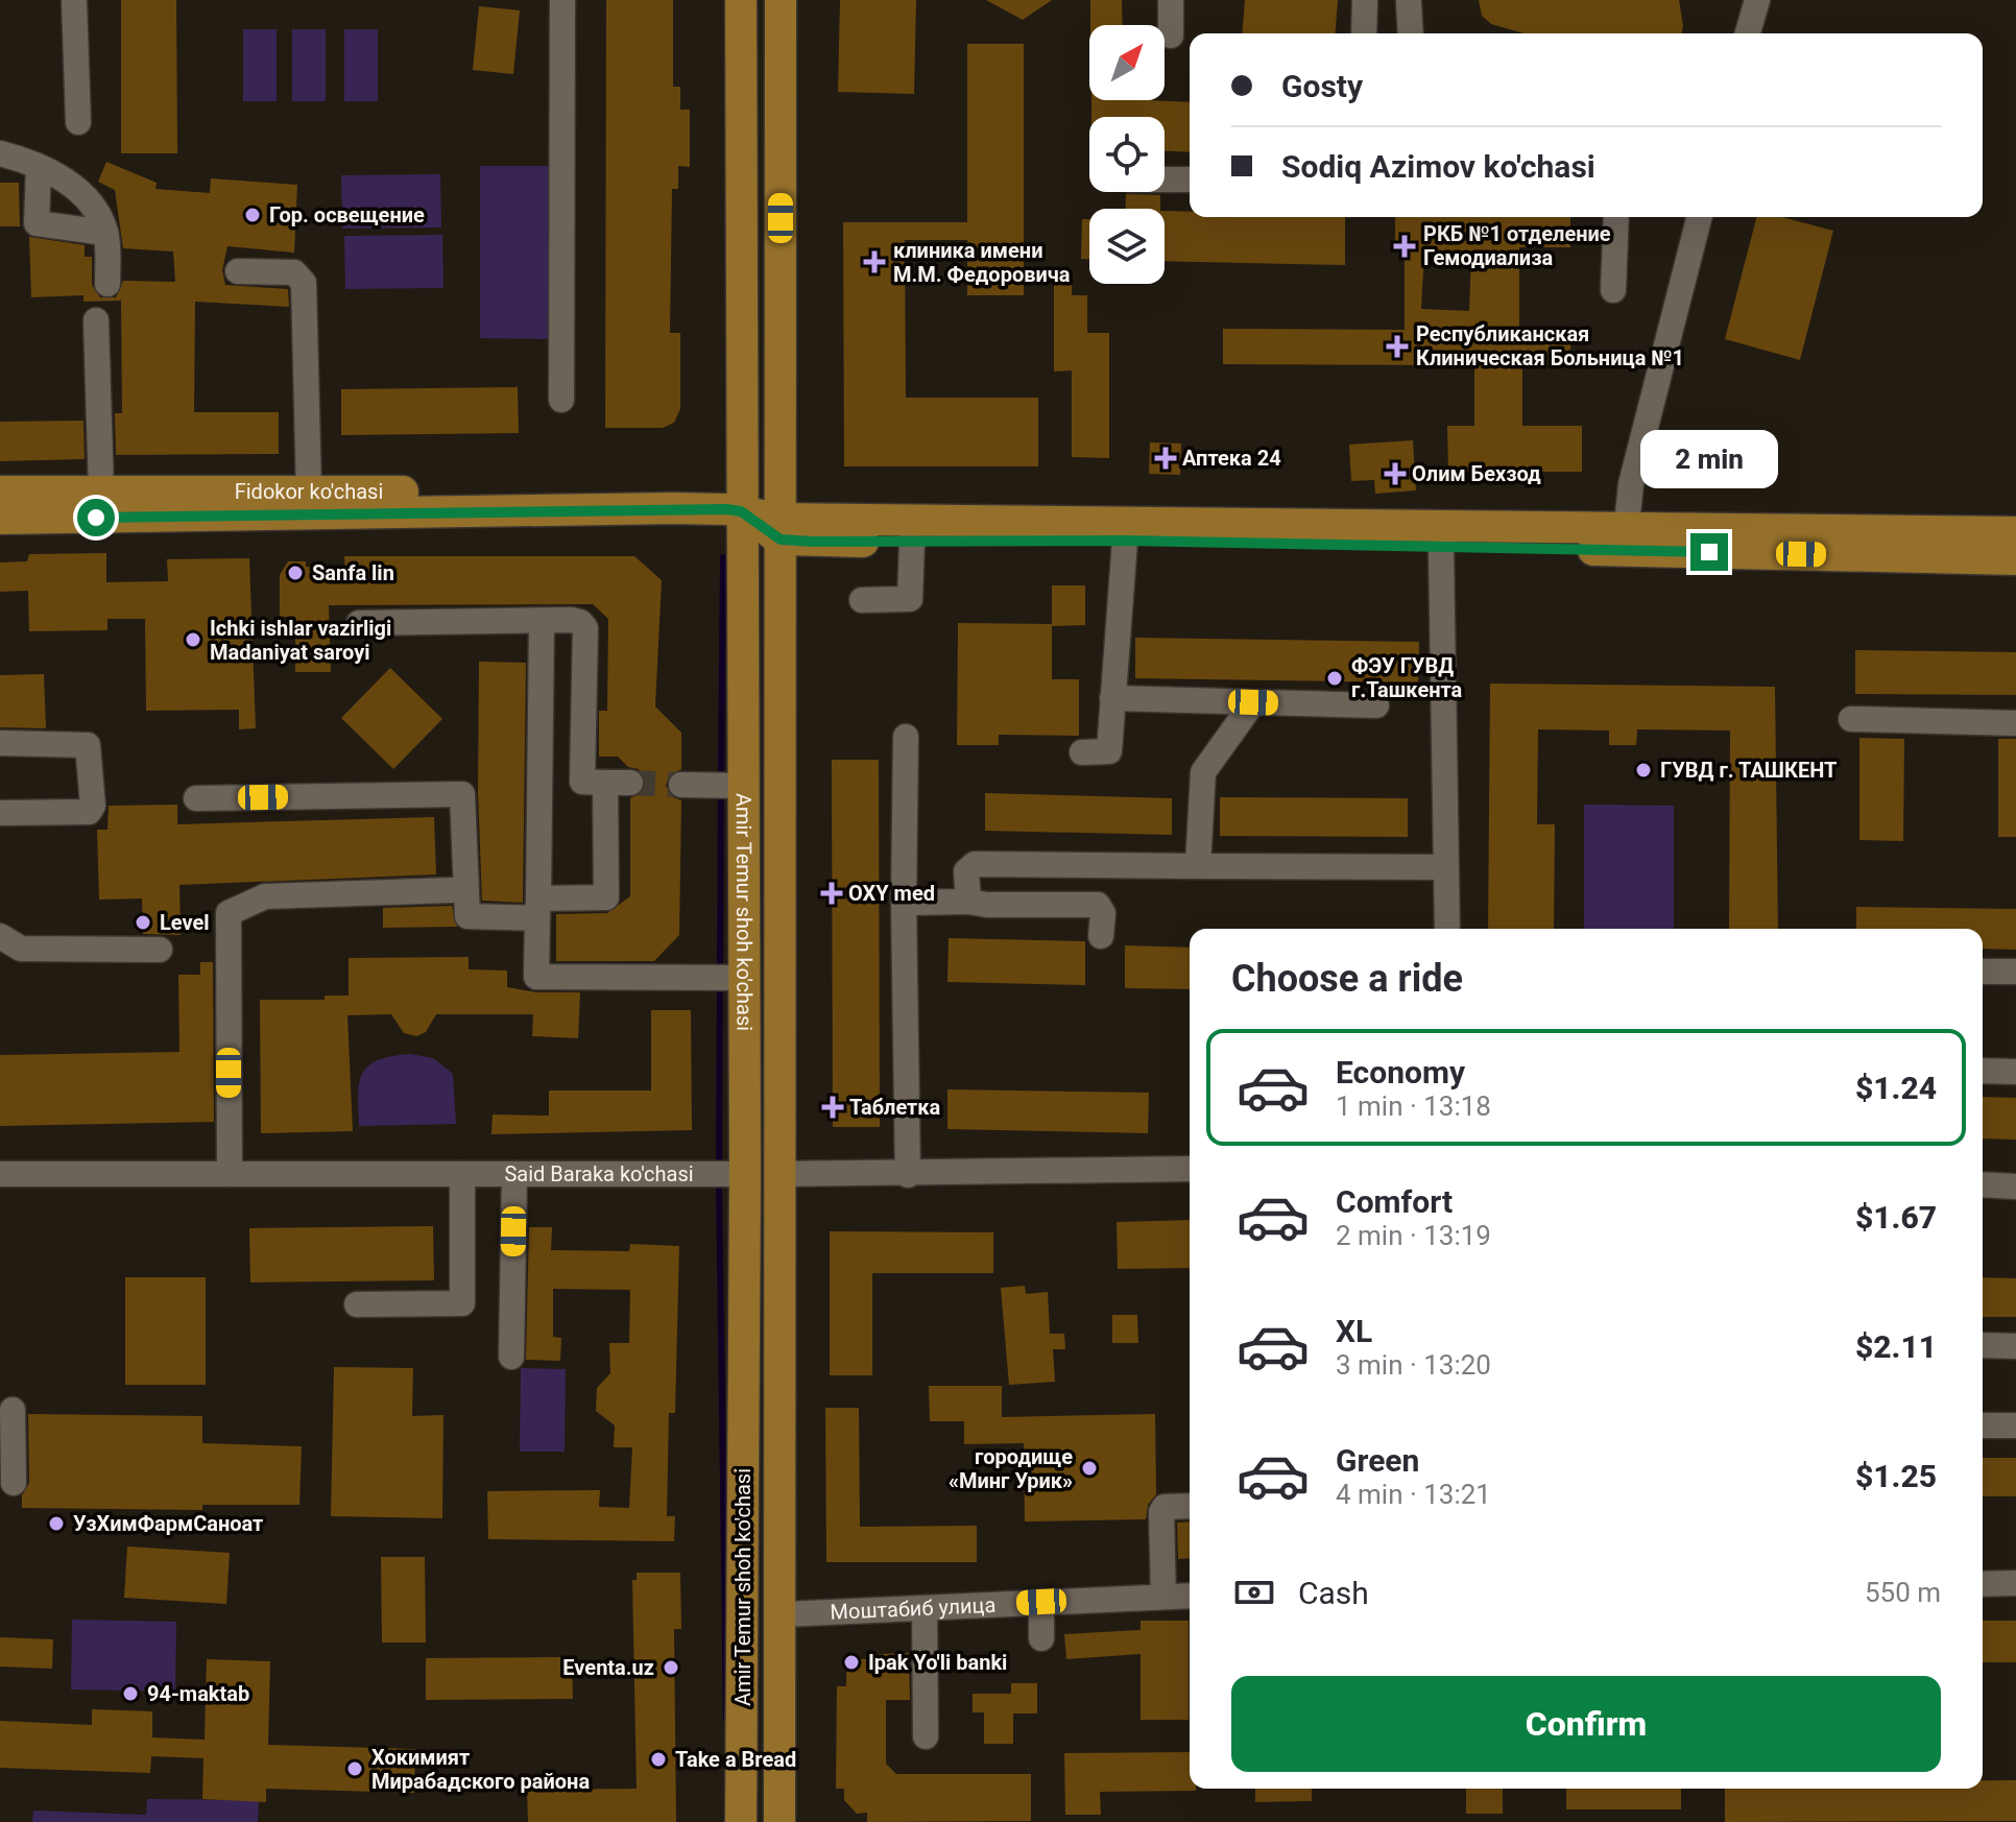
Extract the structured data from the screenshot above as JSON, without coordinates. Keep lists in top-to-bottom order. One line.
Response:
{"streets":{"main road":["Fidokor ko'chasi","Amir Temur shoh ko'chasi","Said Baraka ko'chasi"],"street":["Моштабиб улица"]},"crossings":[["Fidokor ko'chasi","Amir Temur shoh ko'chasi"],["Amir Temur shoh ko'chasi","Said Baraka ko'chasi"],["Amir Temur shoh ko'chasi","Моштабиб улица"]],"places":{"other":["Гор. освещение","Sanfa lin","Ichki ishlar vazirligi Madaniyat saroyi","ФЭУ ГУВД г.Ташкента","ГУВД г. ТАШКЕНТ","Level","городище «Минг Урик»","УзХимФармСаноат","Ipak Yo'li banki","Eventa.uz","94-maktab","Take a Bread","Хокимият Мирабадского района"],"health":["РКБ №1 отделение Гемодиализа","клиника имени М.М. Федоровича","Республиканская Клиническая Больница №1","Аптека 24","Олим Бехзод","OXY med","Таблетка"]},"north":"top right","page":{"banner":["Gosty","Sodiq Azimov ko'chasi"],"bubble":"2 min","heading":"Choose a ride","list":[{"name":"Economy","note":"1 min · 13:18","value":"$1.24"},{"name":"Comfort","note":"2 min · 13:19","value":"$1.67"},{"name":"XL","note":"3 min · 13:20","value":"$2.11"},{"name":"Green","note":"4 min · 13:21","value":"$1.25"}],"pay":["Cash","550 m"],"buttons":"Confirm"}}
